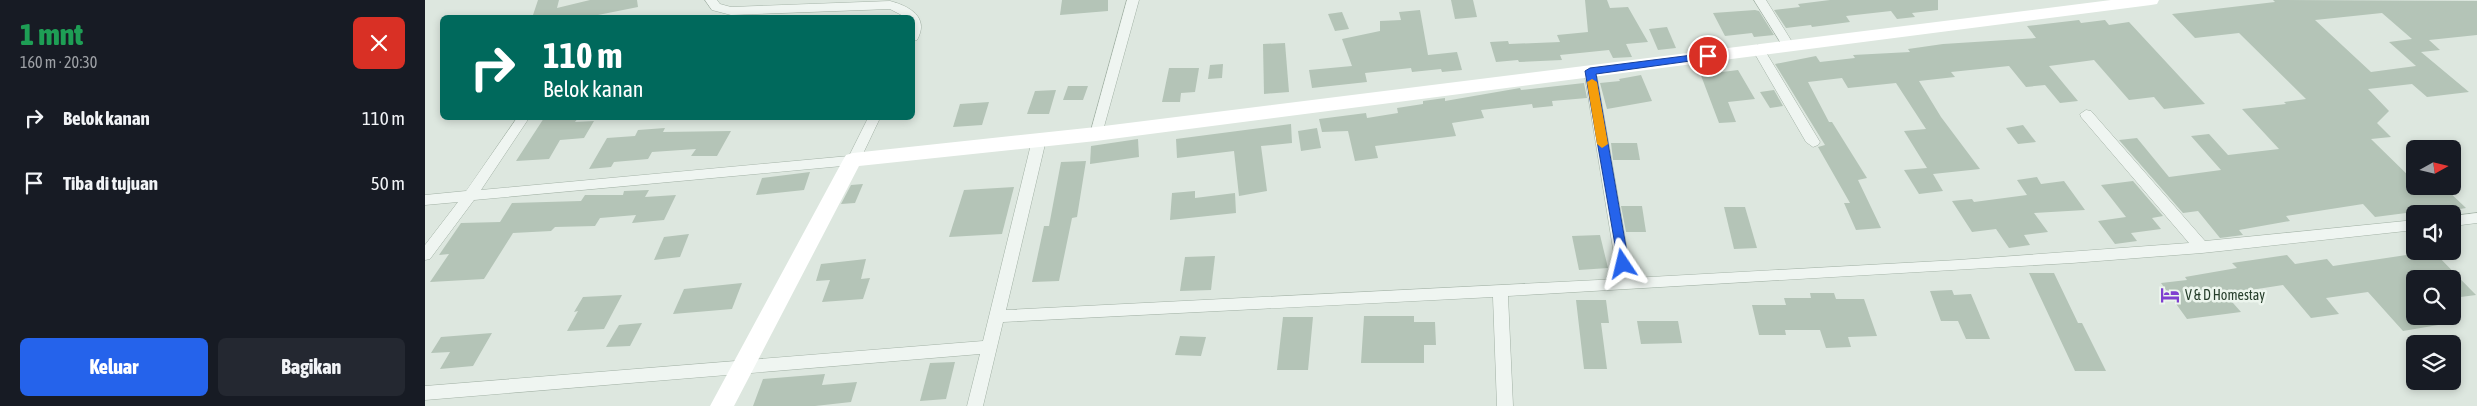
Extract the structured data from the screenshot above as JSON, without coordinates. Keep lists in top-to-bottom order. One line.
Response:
{"places":{"hotel":["V & D Homestay"]},"north":"right","page":{"heading":["1 mnt","160 m · 20:30"],"turn":["110 m","Belok kanan"],"list":[{"name":"Belok kanan","value":"110 m"},{"name":"Tiba di tujuan","value":"50 m"}],"buttons":["Keluar","Bagikan"]}}
